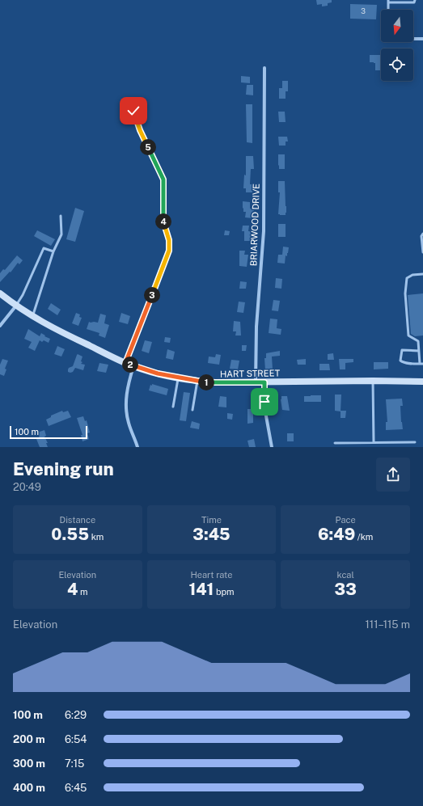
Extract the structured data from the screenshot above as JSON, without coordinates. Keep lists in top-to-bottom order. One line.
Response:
{"streets":{"street":["BRIARWOOD DRIVE","HART STREET"]},"crossings":[["BRIARWOOD DRIVE","HART STREET"]],"house_numbers":["3"],"scale_bar":"100 m","north":"bottom","page":{"pins":["5","4","3","2","1"],"scale":"100 m","heading":["Evening run","20:49"],"stats":[["Distance","0.55 km"],["Time","3:45"],["Pace","6:49 /km"],["Elevation","4 m"],["Heart rate","141 bpm"],["kcal","33"]],"chart":["Elevation","111–115 m"],"list":[{"name":"100 m","note":"6:29"},{"name":"200 m","note":"6:54"},{"name":"300 m","note":"7:15"},{"name":"400 m","note":"6:45"}]}}
